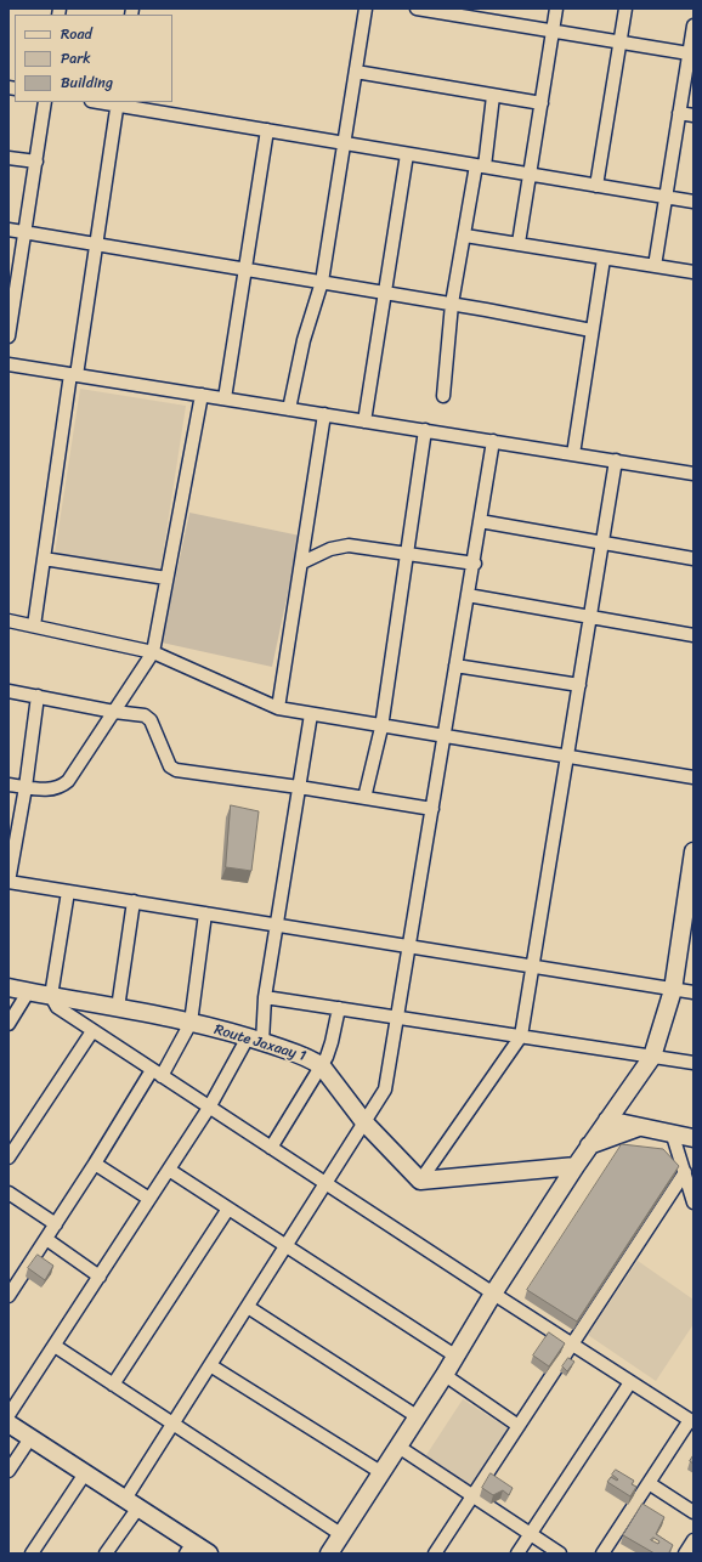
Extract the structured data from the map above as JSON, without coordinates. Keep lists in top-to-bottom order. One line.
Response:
{"streets":{"street":["Route Jaxaay 1"]},"legend":["Road","Park","Building"]}
